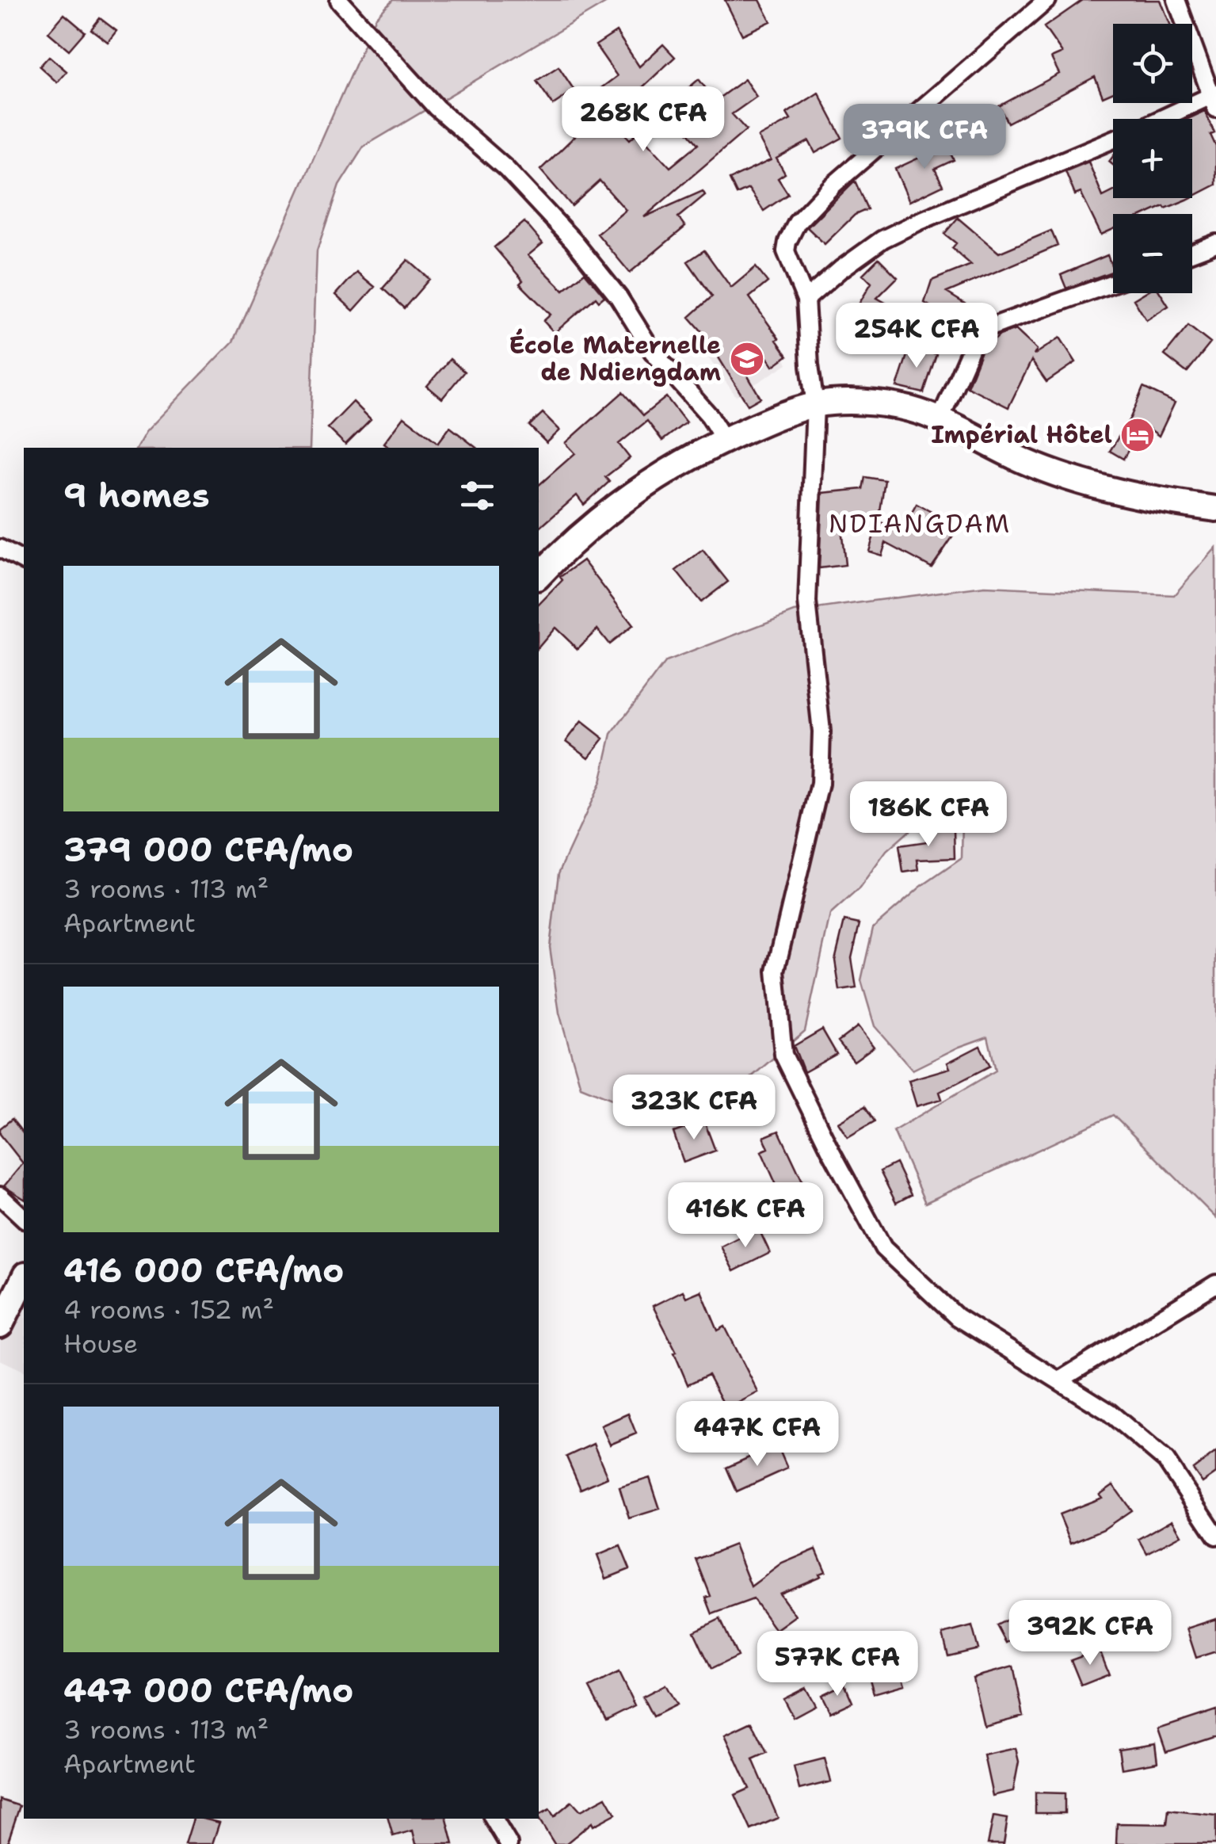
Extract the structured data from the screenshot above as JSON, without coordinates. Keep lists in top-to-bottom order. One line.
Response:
{"districts":["NDIANGDAM"],"places":{"school or university":["École Maternelle de Ndiengdam"],"hotel":["Impérial Hôtel"]},"page":{"map_buttons":["+","−"],"price":["268K CFA","379K CFA","254K CFA","186K CFA","323K CFA","416K CFA","447K CFA","392K CFA","577K CFA"],"heading":"9 homes","list":[{"name":"379 000 CFA/mo","note":"3 rooms · 113 m² · Apartment"},{"name":"416 000 CFA/mo","note":"4 rooms · 152 m² · House"},{"name":"447 000 CFA/mo","note":"3 rooms · 113 m² · Apartment"}]}}
